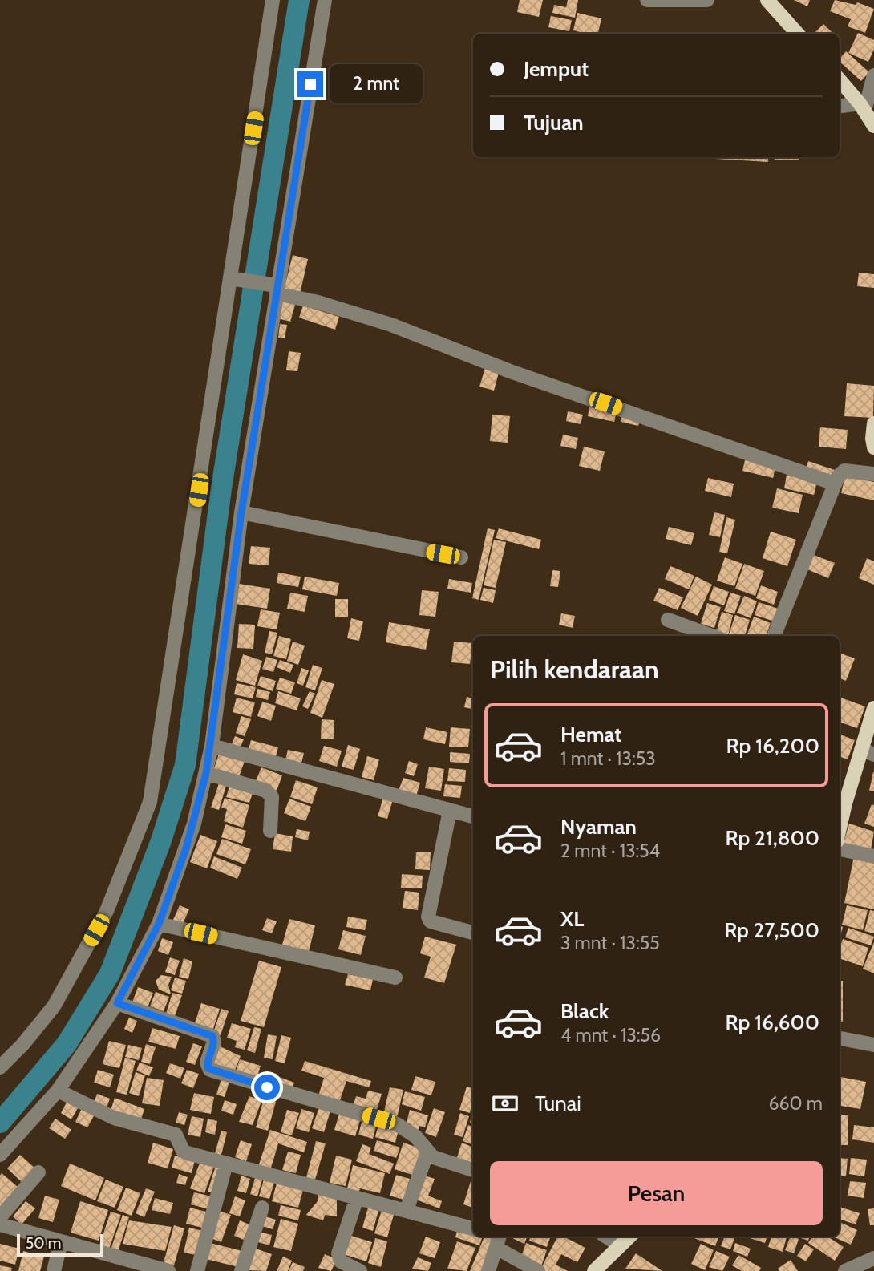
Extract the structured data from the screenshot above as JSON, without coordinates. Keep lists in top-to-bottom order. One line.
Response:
{"scale_bar":"50 m","page":{"banner":["Jemput","Tujuan"],"bubble":"2 mnt","heading":"Pilih kendaraan","list":[{"name":"Hemat","note":"1 mnt · 13:53","value":"Rp 16,200"},{"name":"Nyaman","note":"2 mnt · 13:54","value":"Rp 21,800"},{"name":"XL","note":"3 mnt · 13:55","value":"Rp 27,500"},{"name":"Black","note":"4 mnt · 13:56","value":"Rp 16,600"}],"pay":["Tunai","660 m"],"buttons":"Pesan","scale":"50 m"}}
